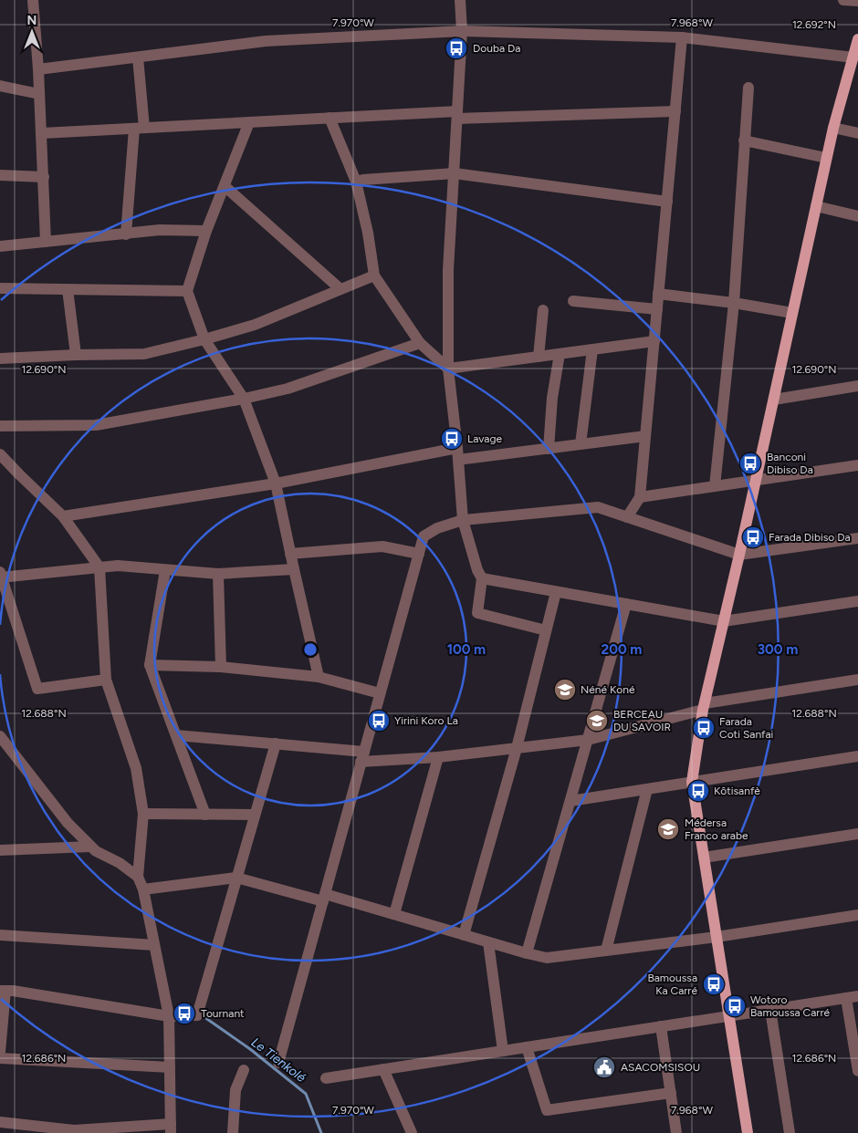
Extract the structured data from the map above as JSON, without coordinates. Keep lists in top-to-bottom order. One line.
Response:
{"water":["Le Tienkolé"],"places":{"bus stop":["Douba Da","Lavage","Banconi Dibiso Da","Farada Dibiso Da","Yirini Koro La","Farada Coti Sanfai","Kôtisanfè","Bamoussa Ka Carré","Wotoro Bamoussa Carré","Tournant"],"school or university":["Néné Koné","BERCEAU DU SAVOIR","Médersa Franco arabe"],"public building":["ASACOMSISOU"]},"north":"top","coordinates":["7.970°W","7.968°W","12.692°N","12.690°N","12.688°N","12.686°N"],"rings":["100 m","200 m","300 m"]}
